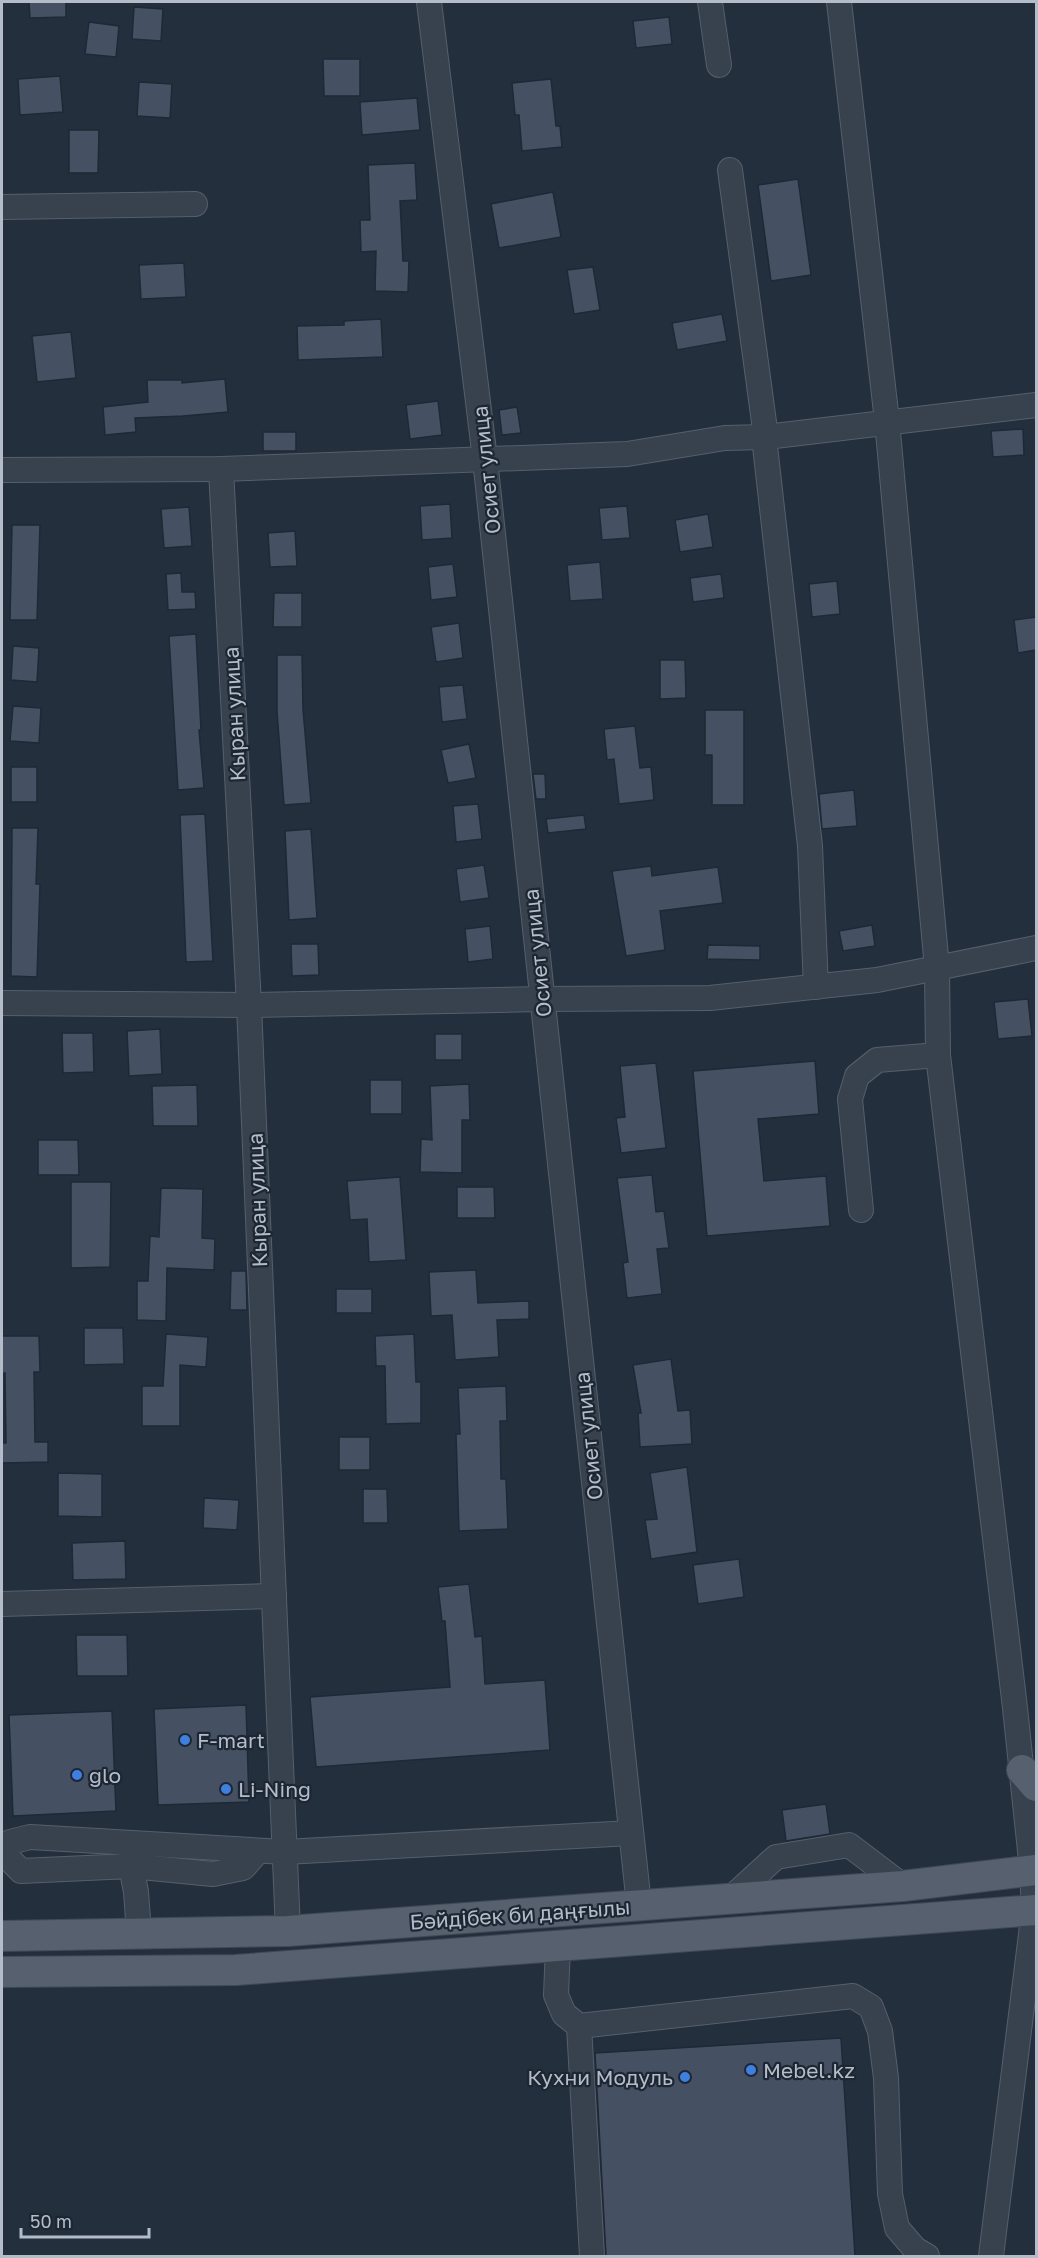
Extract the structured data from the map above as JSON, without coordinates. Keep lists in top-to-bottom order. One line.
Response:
{"streets":{"main road":["Бәйдібек би даңғылы"],"street":["Осиет улица","Кыран улица"]},"crossings":[["Осиет улица","Бәйдібек би даңғылы"],["Кыран улица","Бәйдібек би даңғылы"]],"places":["F-mart","glo","Li-Ning","Mebel.kz","Кухни Модуль"],"scale_bar":"50 m"}
